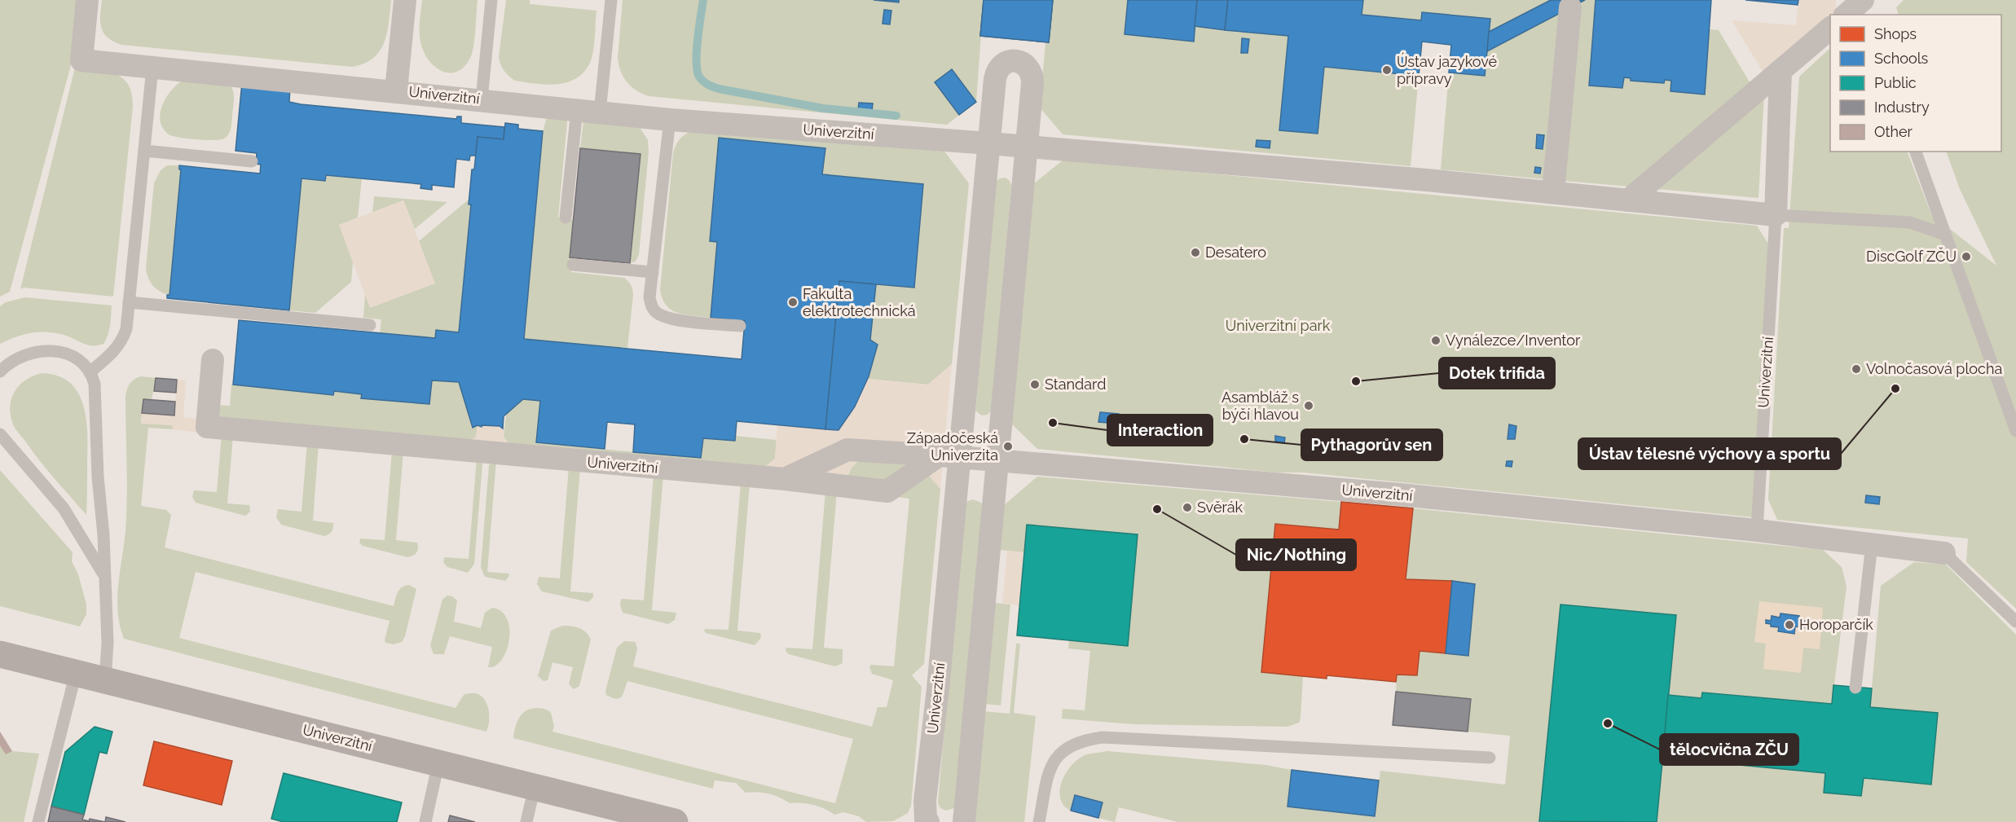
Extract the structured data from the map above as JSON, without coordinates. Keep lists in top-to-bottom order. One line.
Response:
{"streets":{"street":["Univerzitní"]},"parks":["Univerzitní park"],"places":["Ústav jazykové přípravy","Desatero","DiscGolf ZČU","Fakulta elektrotechnická","Vynálezce/Inventor","Volnočasová plocha","Dotek trifida","Standard","Ústav tělesné výchovy a sportu","Asambláž s býčí hlavou","Interaction","Pythagorův sen","Západočeská Univerzita","Svěrák","Nic/Nothing","Horoparčík","tělocvična ZČU"],"legend":["Shops","Schools","Public","Industry","Other"]}
